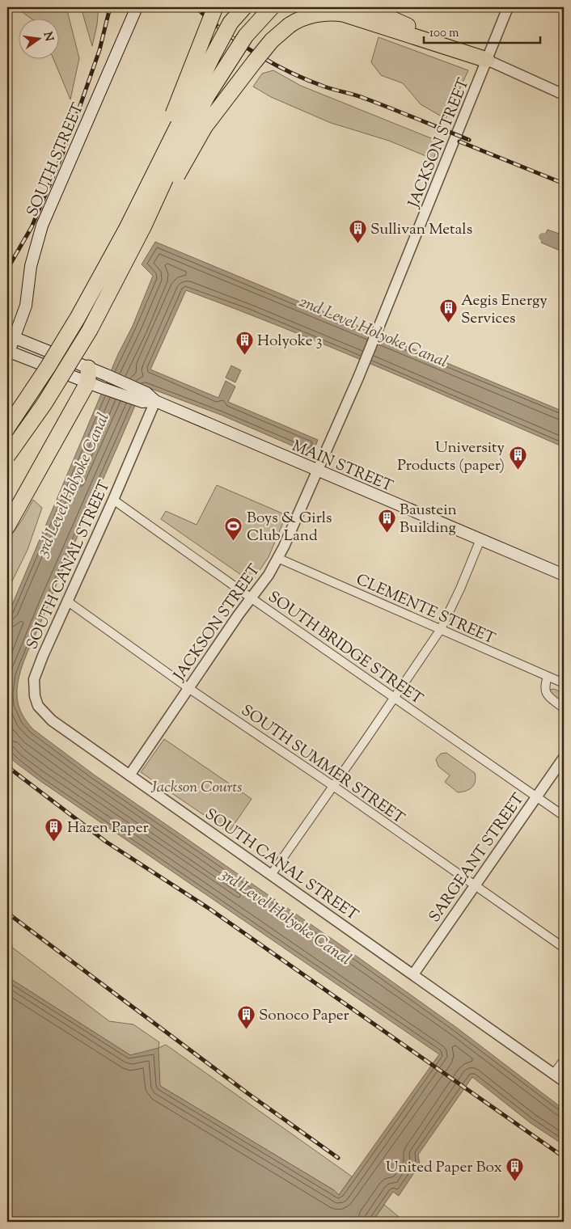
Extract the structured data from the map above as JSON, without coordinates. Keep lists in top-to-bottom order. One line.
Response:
{"streets":{"main road":["SOUTH STREET","MAIN STREET"],"street":["JACKSON STREET","SOUTH CANAL STREET","CLEMENTE STREET","SOUTH BRIDGE STREET","SOUTH SUMMER STREET","SARGEANT STREET"]},"crossings":[["JACKSON STREET","MAIN STREET"],["JACKSON STREET","SOUTH CANAL STREET"],["JACKSON STREET","CLEMENTE STREET"],["JACKSON STREET","SOUTH BRIDGE STREET"],["JACKSON STREET","SOUTH SUMMER STREET"],["SOUTH STREET","MAIN STREET"],["MAIN STREET","SOUTH CANAL STREET"],["SOUTH CANAL STREET","SOUTH BRIDGE STREET"],["SOUTH CANAL STREET","SOUTH SUMMER STREET"],["SOUTH CANAL STREET","SARGEANT STREET"],["SOUTH BRIDGE STREET","SARGEANT STREET"],["SOUTH SUMMER STREET","SARGEANT STREET"]],"water":["2nd Level Holyoke Canal","3rd Level Holyoke Canal"],"parks":["Jackson Courts"],"places":{"building":["Sullivan Metals","Aegis Energy Services","Holyoke 3","University Products (paper)","Baustein Building","Hazen Paper","Sonoco Paper","United Paper Box"],"sports":["Boys & Girls Club Land"]},"scale_bar":"100 m","north":"right"}
